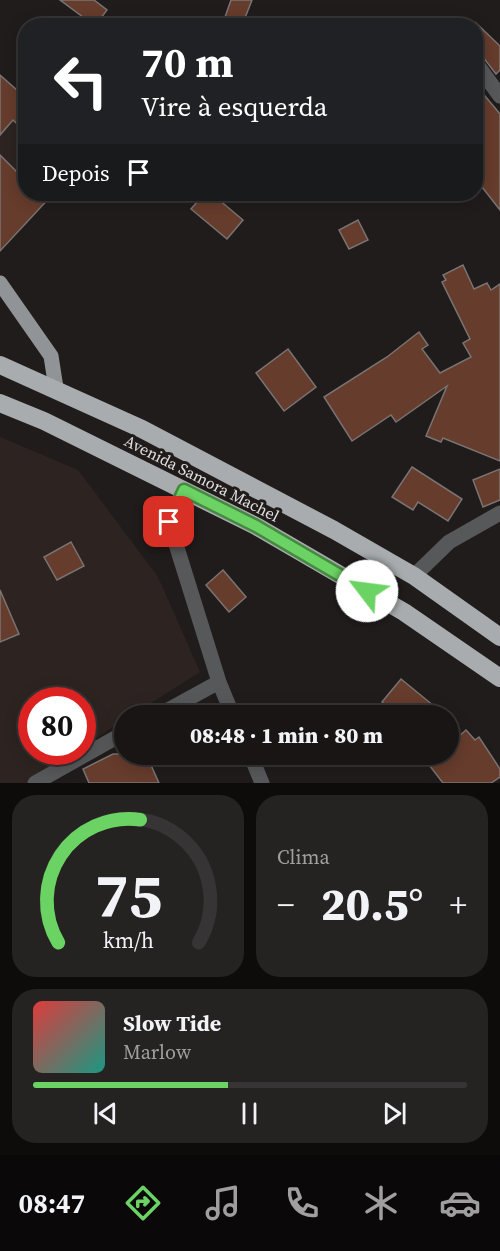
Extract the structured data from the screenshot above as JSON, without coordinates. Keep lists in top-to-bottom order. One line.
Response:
{"streets":{"highway":["Avenida Samora Machel"]},"page":{"turn":["70 m","Vire à esquerda"],"then":"Depois","limit":"80","trip":"08:48 · 1 min · 80 m","tile":"Clima","heat":["−","20.5°","+"],"song":["Slow Tide","Marlow"],"tabs":"08:47","gauge":["75","km/h"]}}
